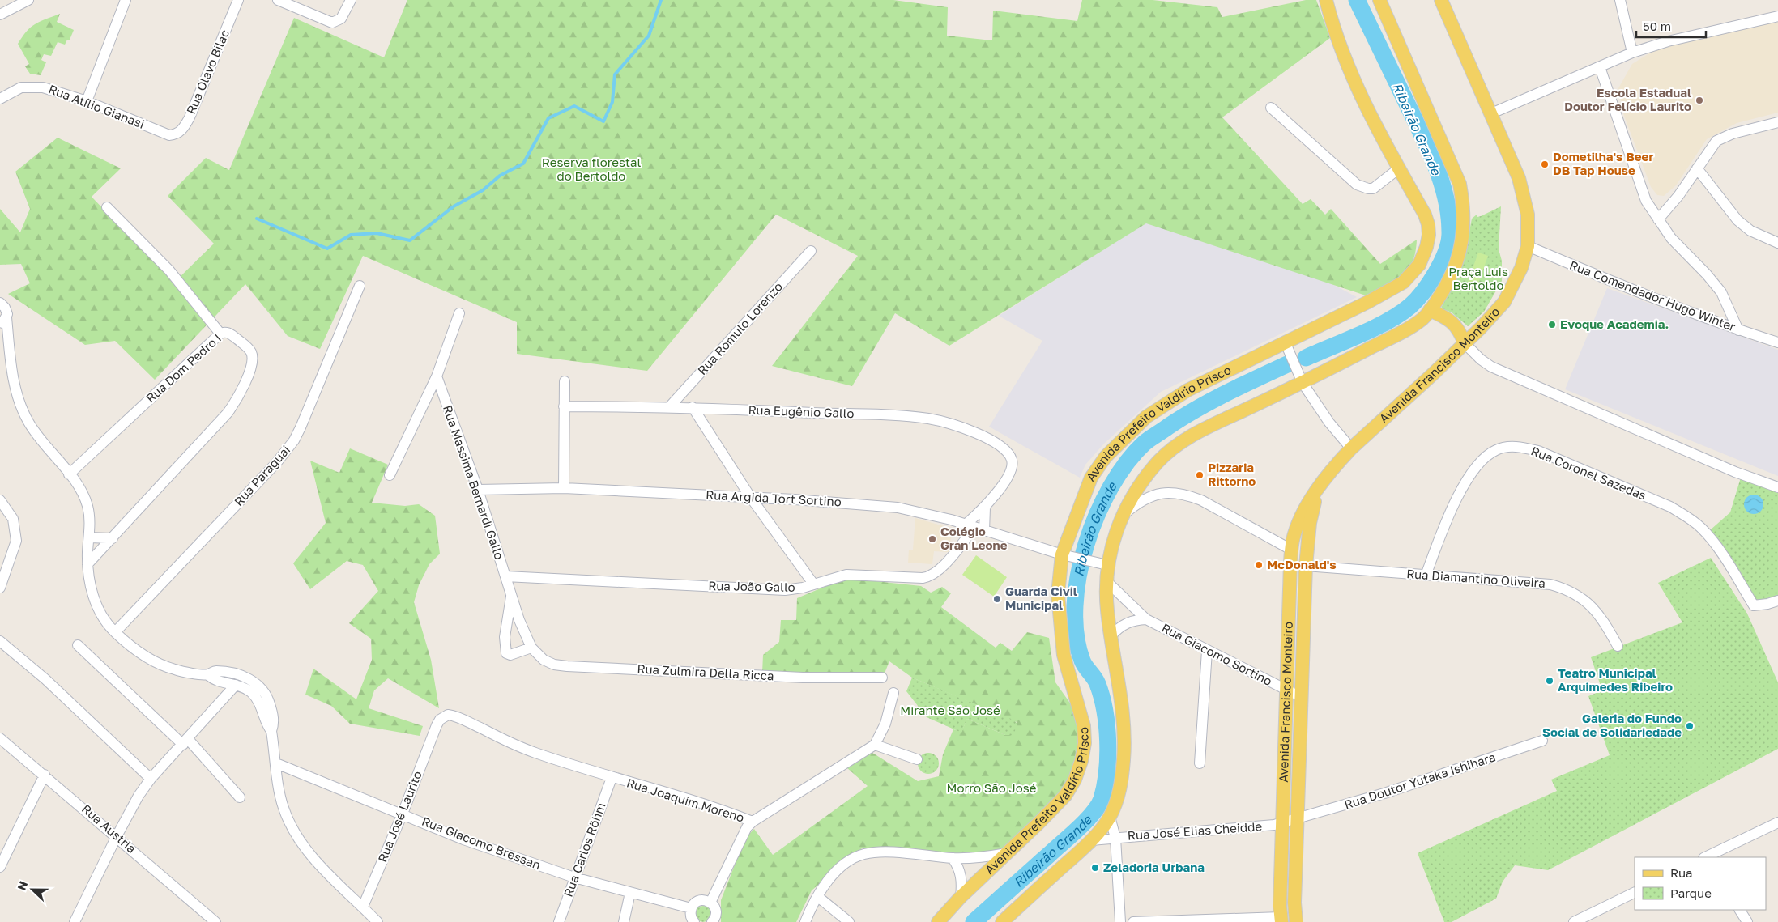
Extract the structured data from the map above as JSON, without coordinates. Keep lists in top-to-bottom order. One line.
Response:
{"streets":{"main road":["Avenida Francisco Monteiro","Avenida Prefeito Valdírio Prisco"],"street":["Rua Olavo Bilac","Rua Atílio Gianasi","Rua Comendador Hugo Winter","Rua Romulo Lorenzo","Rua Dom Pedro I","Rua Eugênio Gallo","Rua Coronel Sazedas","Rua Paraguai","Rua Massima Bernardi Gallo","Rua Argida Tort Sortino","Rua Diamantino Oliveira","Rua João Gallo","Rua Giacomo Sortino","Rua Zulmira Della Ricca","Rua Doutor Yutaka Ishihara","Rua Joaquim Moreno","Rua José Laurito","Rua Austria","Rua José Elias Cheidde","Rua Giacomo Bressan","Rua Carlos Röhm"]},"crossings":[["Rua Olavo Bilac","Rua Atílio Gianasi"],["Rua Comendador Hugo Winter","Avenida Francisco Monteiro"],["Rua Romulo Lorenzo","Rua Eugênio Gallo"],["Avenida Francisco Monteiro","Rua Diamantino Oliveira"],["Avenida Francisco Monteiro","Rua Giacomo Sortino"],["Avenida Francisco Monteiro","Rua Doutor Yutaka Ishihara"],["Avenida Francisco Monteiro","Rua José Elias Cheidde"],["Rua Eugênio Gallo","Rua João Gallo"],["Avenida Prefeito Valdírio Prisco","Rua Argida Tort Sortino"],["Avenida Prefeito Valdírio Prisco","Rua Giacomo Sortino"],["Avenida Prefeito Valdírio Prisco","Rua José Elias Cheidde"],["Rua Coronel Sazedas","Rua Diamantino Oliveira"],["Rua Massima Bernardi Gallo","Rua Argida Tort Sortino"],["Rua Massima Bernardi Gallo","Rua João Gallo"],["Rua Massima Bernardi Gallo","Rua Zulmira Della Ricca"],["Rua Argida Tort Sortino","Rua João Gallo"],["Rua Doutor Yutaka Ishihara","Rua José Elias Cheidde"],["Rua Joaquim Moreno","Rua José Laurito"],["Rua Joaquim Moreno","Rua Carlos Röhm"],["Rua José Laurito","Rua Giacomo Bressan"],["Rua Giacomo Bressan","Rua Carlos Röhm"]],"water":["Ribeirão Grande"],"parks":["Reserva florestal do Bertoldo","Praça Luis Bertoldo","Mirante São José","Morro São José"],"places":["Escola Estadual Doutor Felício Laurito","Dometilha's Beer DB Tap House","Evoque Academia.","Pizzaria Rittorno","Colégio Gran Leone","McDonald's","Guarda Civil Municipal","Teatro Municipal Arquimedes Ribeiro","Galeria do Fundo Social de Solidariedade","Zeladoria Urbana"],"legend":["Rua","Parque"],"scale_bar":"50 m","north":"left"}
